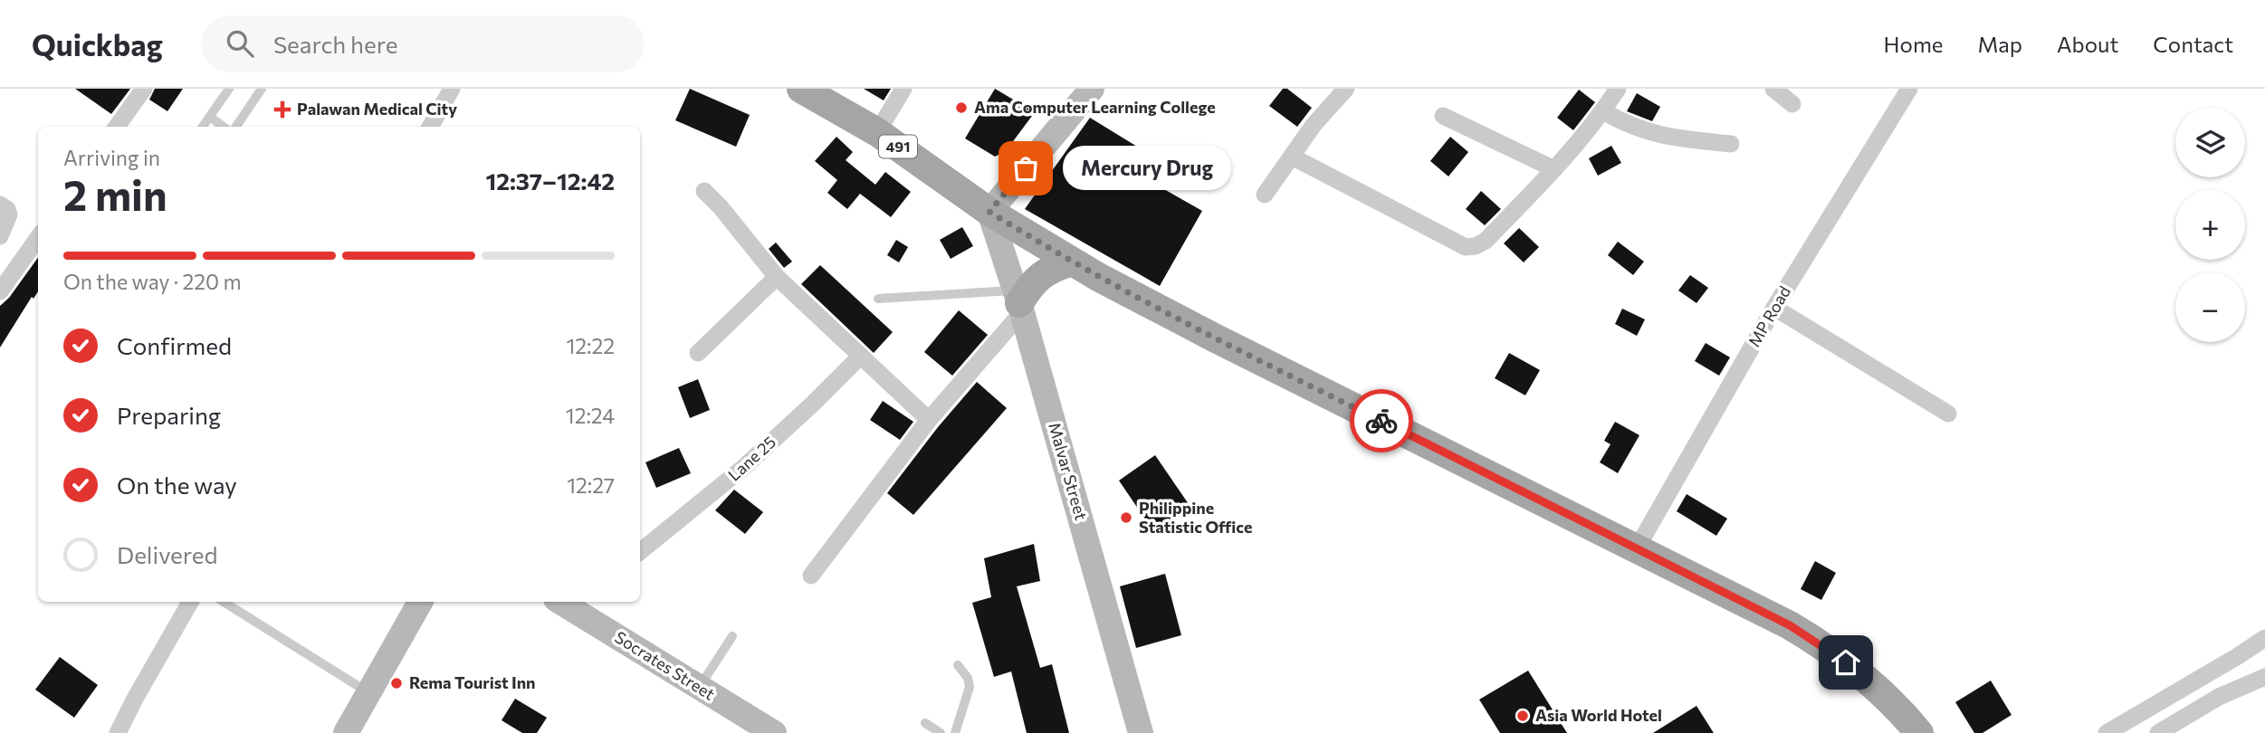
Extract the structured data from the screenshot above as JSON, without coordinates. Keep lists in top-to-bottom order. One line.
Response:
{"streets":{"main road":["491"],"street":["MP Road","Lane 25","Malvar Street","Socrates Street"]},"crossings":[["491","MP Road"],["491","Malvar Street"]],"places":{"other":["Ama Computer Learning College","Mercury Drug","Philippine Statistic Office","Rema Tourist Inn","Asia World Hotel"],"health":["Palawan Medical City"]},"page":{"header":"Quickbag","search":"Search here","nav":["Home","Map","About","Contact"],"map_buttons":["+","−"],"heading":["2 min","Arriving in","12:37–12:42"],"bubble":"Mercury Drug","bar":"On the way · 220 m","list":[["Confirmed","12:22"],["Preparing","12:24"],["On the way","12:27"],"Delivered"]}}
